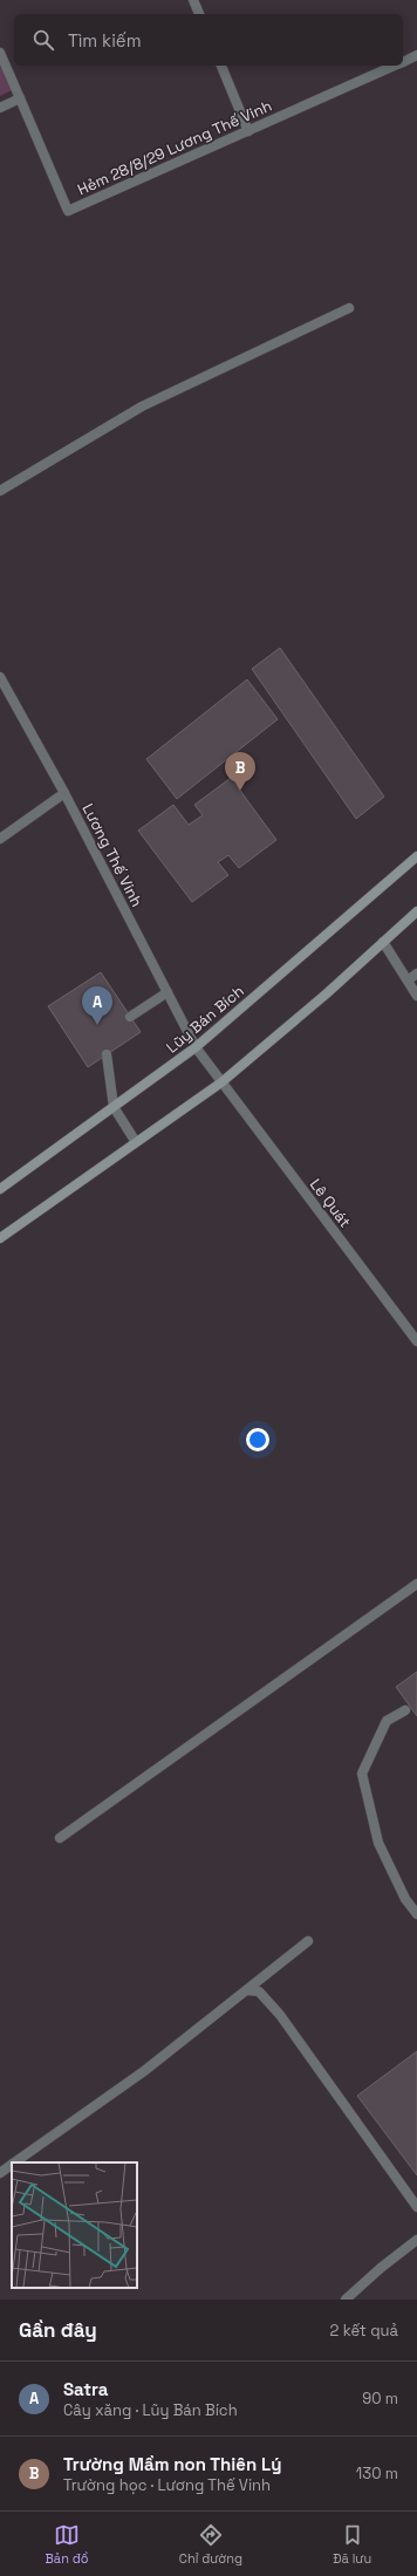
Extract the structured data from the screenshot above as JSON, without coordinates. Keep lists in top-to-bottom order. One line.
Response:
{"streets":{"main road":["Lũy Bán Bích"],"street":["Hẻm 28/8/29 Lương Thế Vinh","Lương Thế Vinh","Lê Quát"]},"crossings":[["Lương Thế Vinh","Lũy Bán Bích"],["Lương Thế Vinh","Lê Quát"],["Lũy Bán Bích","Lê Quát"]],"page":{"search":"Tìm kiếm","pins":["B","A"],"heading":["Gần đây","2 kết quả"],"list":[{"mark":"A","name":"Satra","note":"Cây xăng · Lũy Bán Bích","value":"90 m"},{"mark":"B","name":"Trường Mầm non Thiên Lý","note":"Trường học · Lương Thế Vinh","value":"130 m"}],"nav":["Bản đồ","Chỉ đường","Đã lưu"]}}
